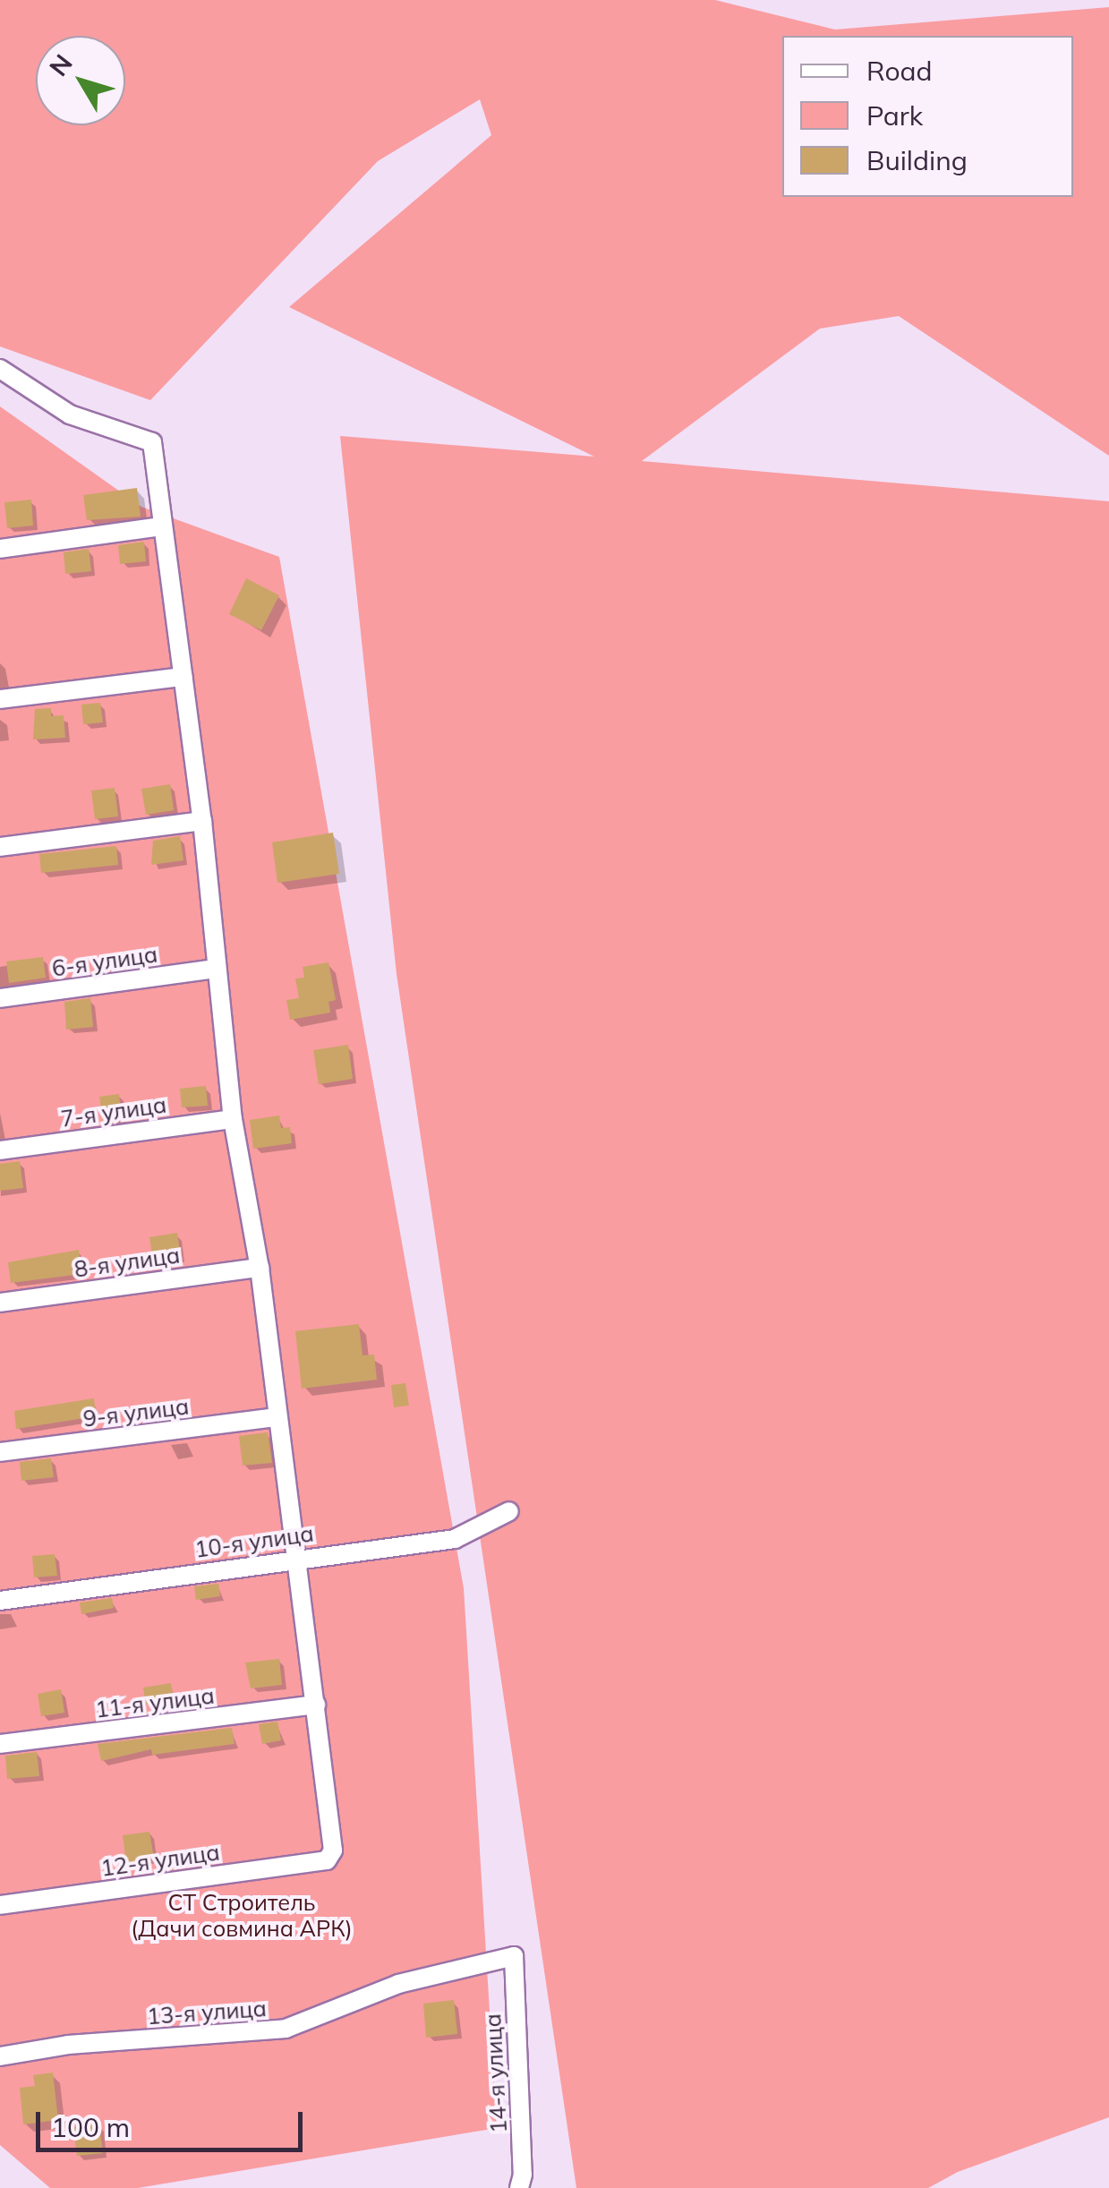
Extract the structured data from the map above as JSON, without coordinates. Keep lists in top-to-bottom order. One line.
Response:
{"streets":{"street":["6-я улица","7-я улица","8-я улица","9-я улица","10-я улица","11-я улица","12-я улица","13-я улица","14-я улица"]},"crossings":[["11-я улица","12-я улица"],["13-я улица","14-я улица"]],"parks":["СТ Строитель (Дачи совмина АРК)"],"legend":["Road","Park","Building"],"scale_bar":"100 m","north":"top left"}
